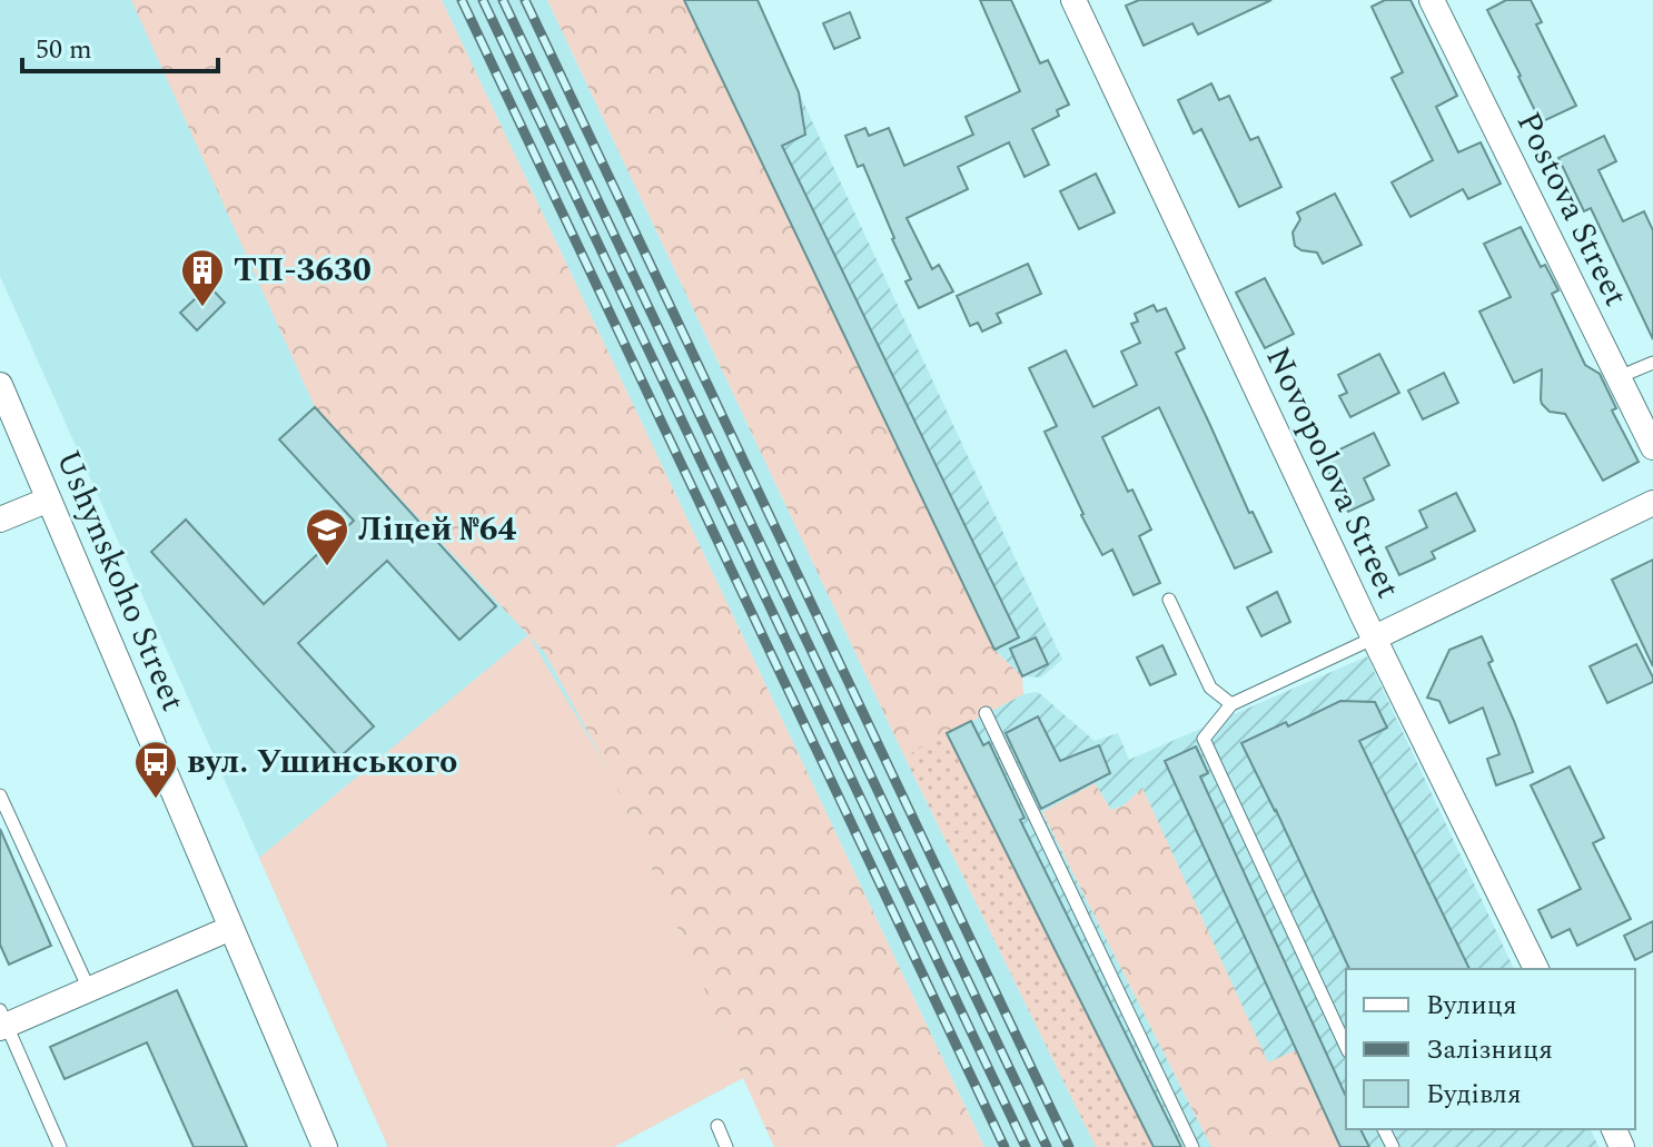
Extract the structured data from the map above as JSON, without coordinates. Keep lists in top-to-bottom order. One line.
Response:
{"streets":{"street":["Postova Street","Novopolova Street","Ushynskoho Street"]},"places":{"building":["ТП-3630"],"school or university":["Ліцей №64"],"bus stop":["вул. Ушинського"]},"legend":["Вулиця","Залізниця","Будівля"],"scale_bar":"50 m"}
